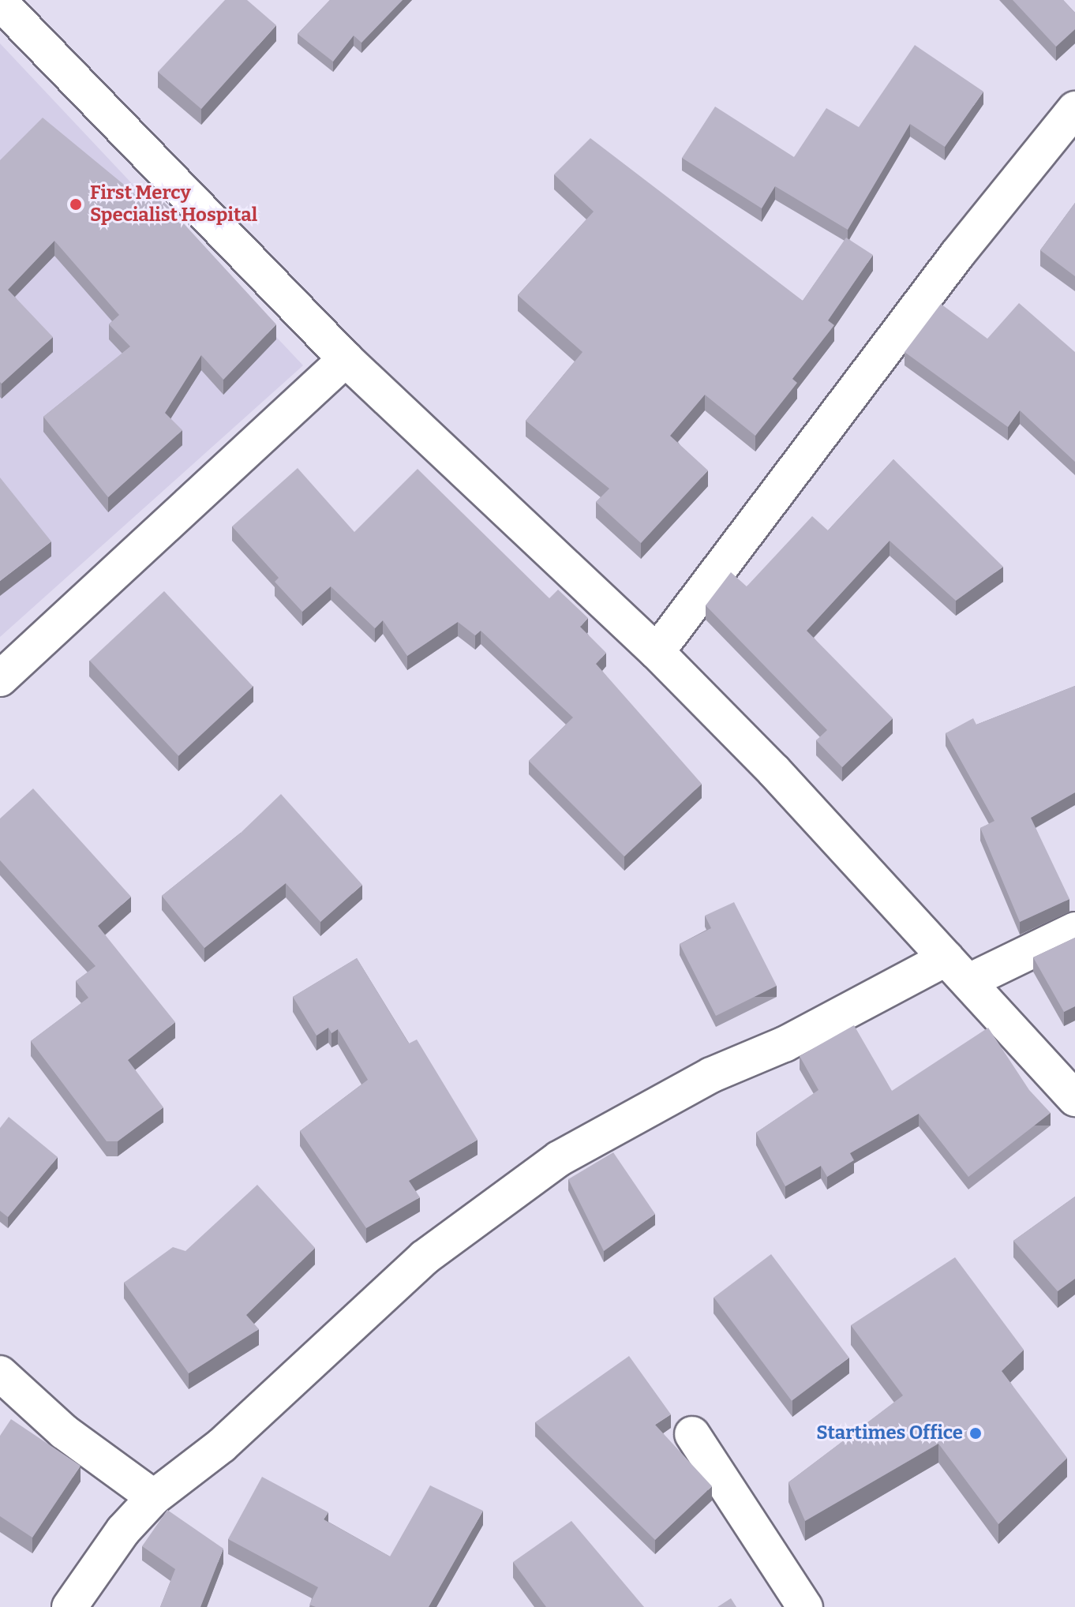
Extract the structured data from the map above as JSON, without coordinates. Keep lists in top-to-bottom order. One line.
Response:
{"places":["First Mercy Specialist Hospital","Startimes Office"]}
